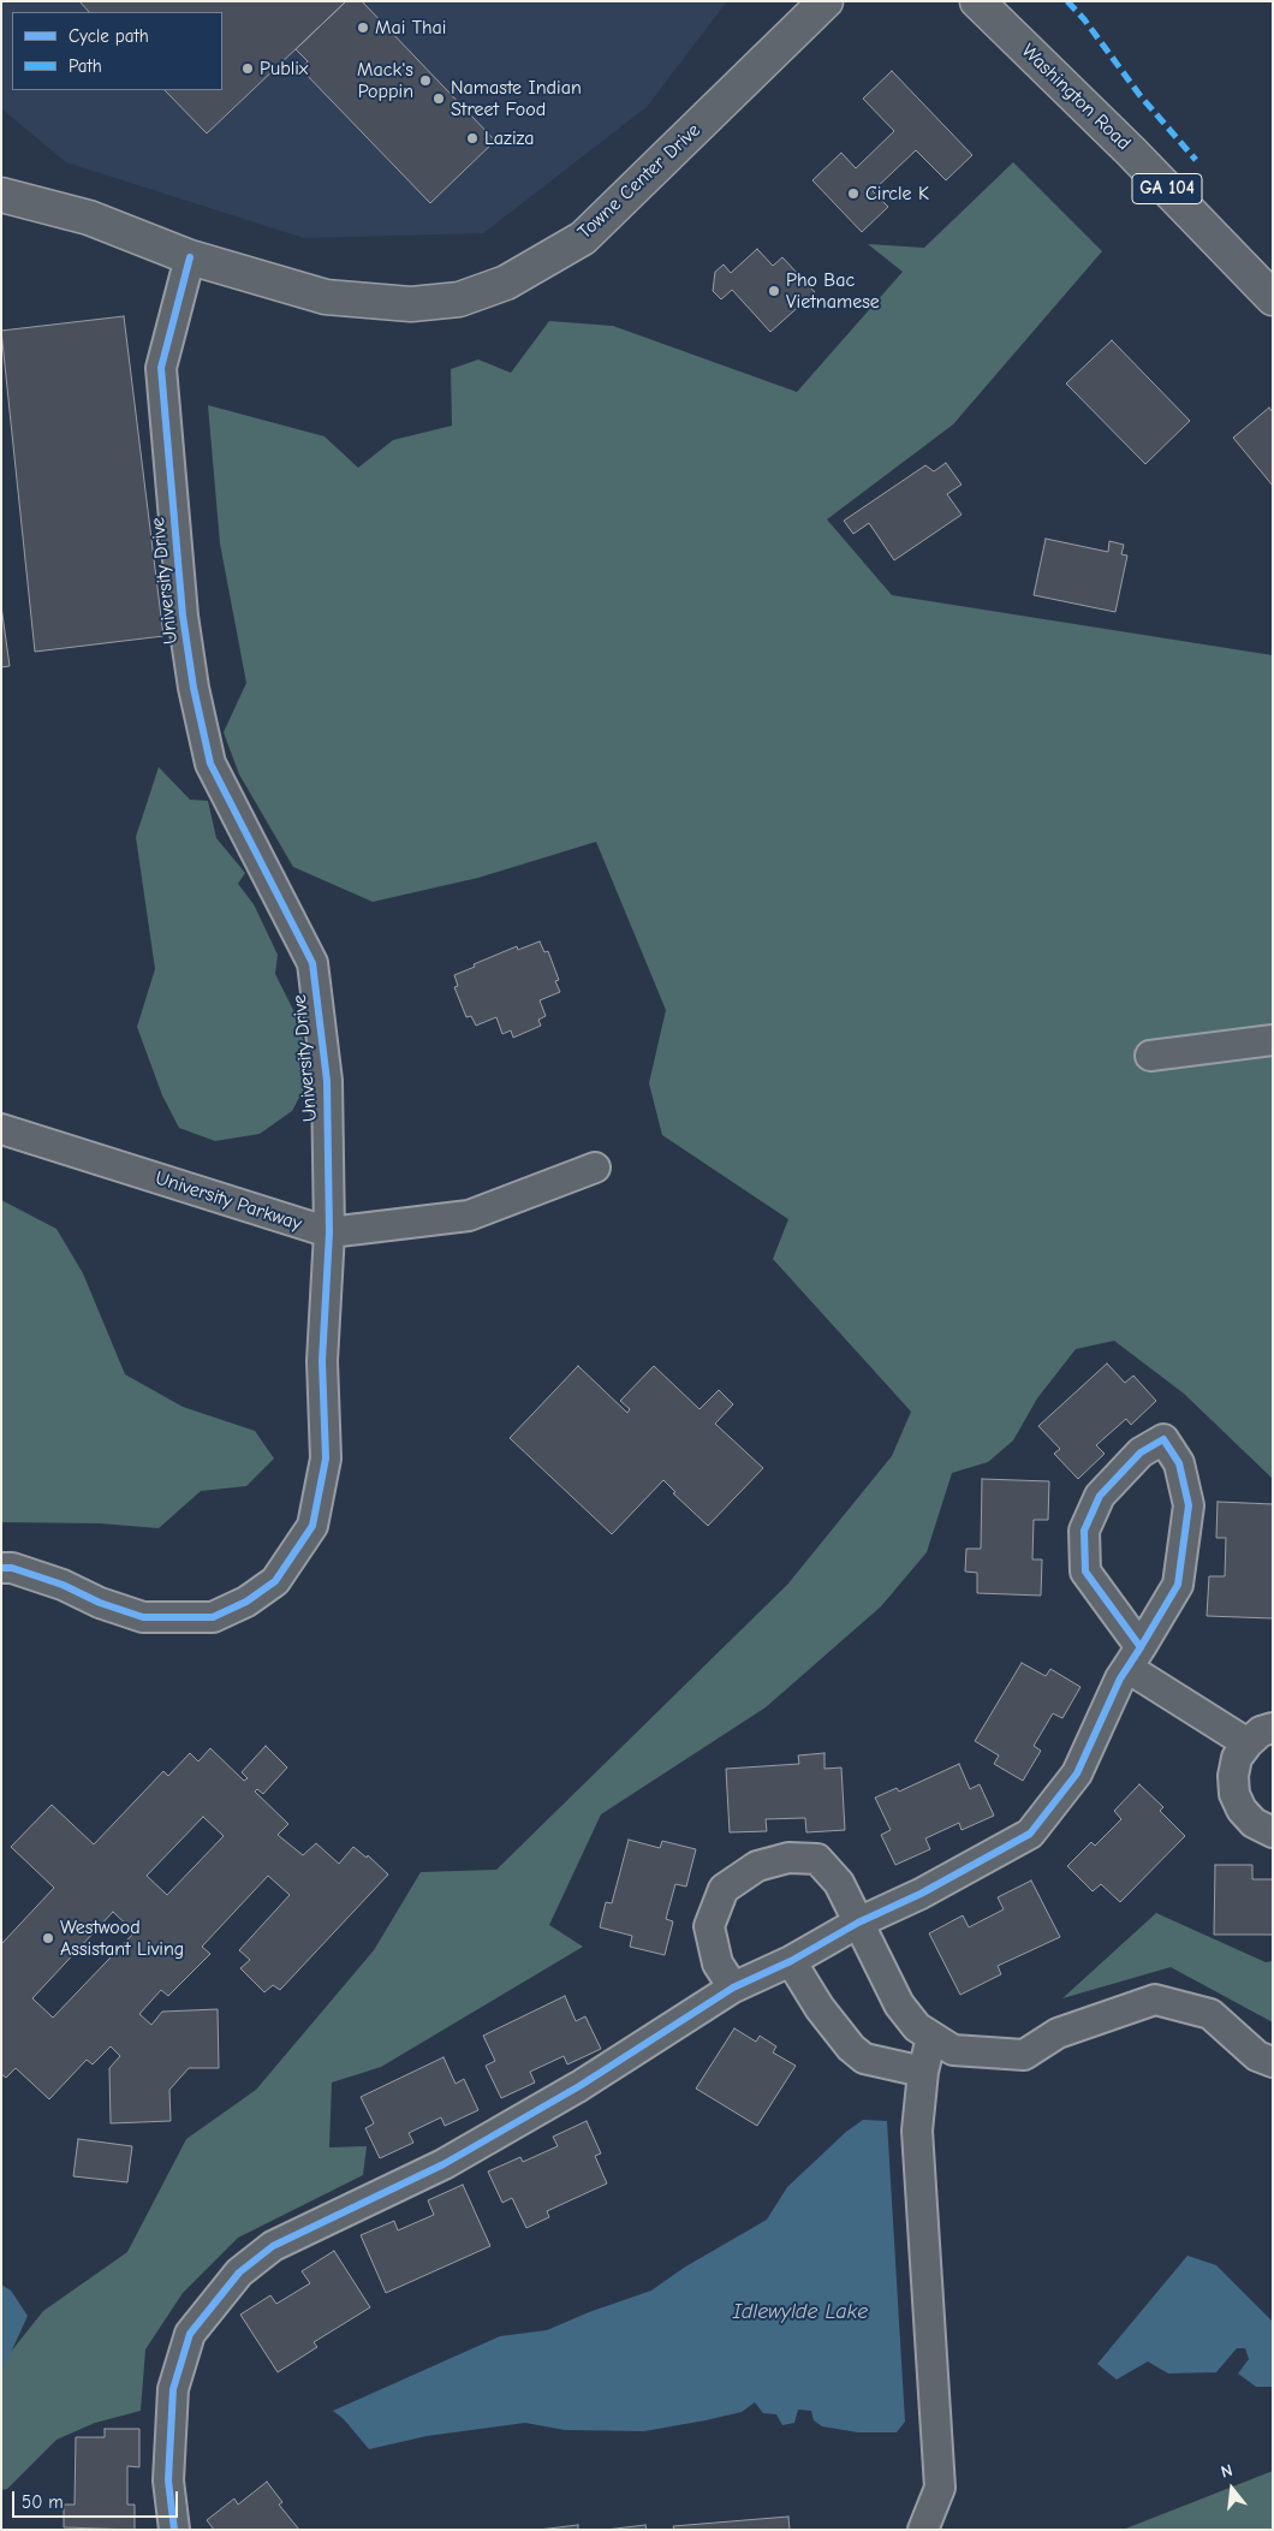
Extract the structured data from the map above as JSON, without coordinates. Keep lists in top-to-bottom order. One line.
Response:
{"streets":{"main road":["Washington Road","Towne Center Drive","GA 104"],"street":["University Drive","University Parkway"]},"crossings":[["Towne Center Drive","University Drive"],["University Drive","University Parkway"]],"water":["Idlewylde Lake"],"places":["Mai Thai","Publix","Mack's Poppin","Namaste Indian Street Food","Laziza","Circle K","Pho Bac Vietnamese","Westwood Assistant Living"],"legend":["Cycle path","Path"],"scale_bar":"50 m","north":"top"}
